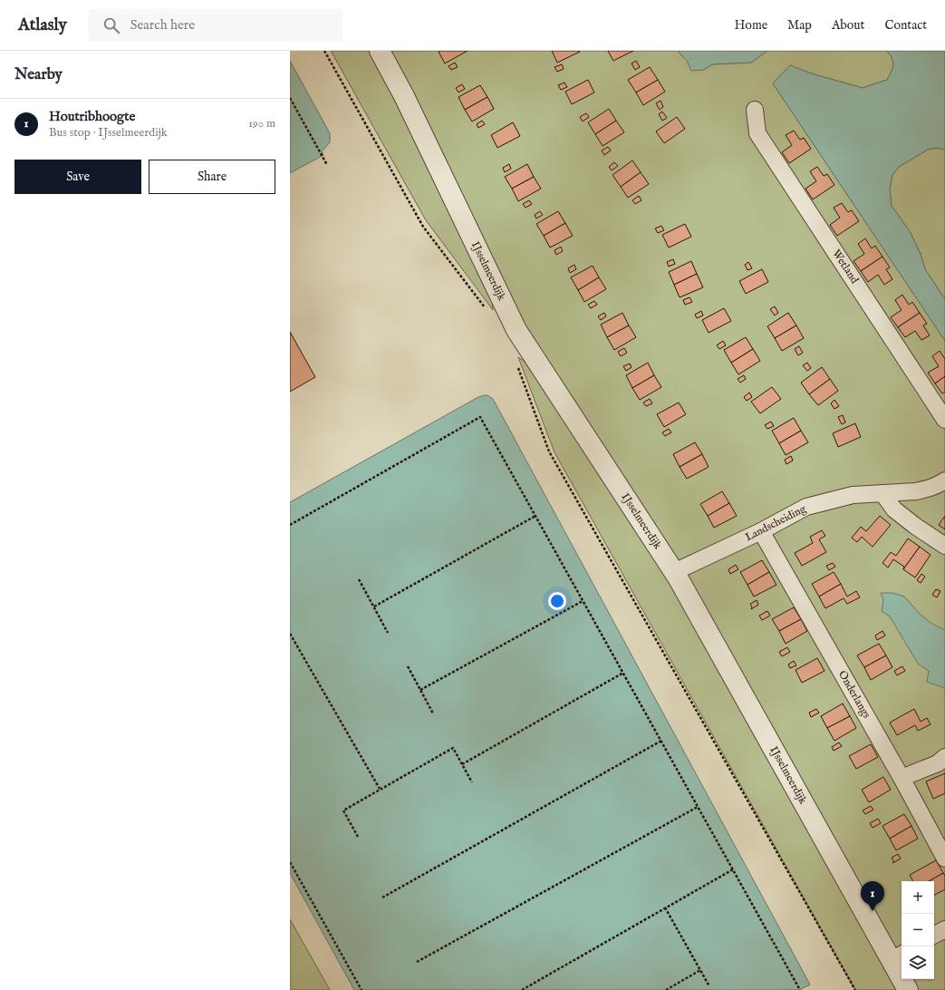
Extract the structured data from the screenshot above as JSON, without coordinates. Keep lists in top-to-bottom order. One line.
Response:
{"streets":{"street":["Wetland","IJsselmeerdijk","Landscheiding","Onderlangs"]},"crossings":[["IJsselmeerdijk","Landscheiding"],["Landscheiding","Onderlangs"]],"page":{"header":"Atlasly","search":"Search here","nav":["Home","Map","About","Contact"],"heading":"Nearby","list":[{"mark":"1","name":"Houtribhoogte","note":"Bus stop · IJsselmeerdijk","value":"190 m"}],"buttons":["Save","Share"],"map_buttons":["+","−"],"pins":"1"}}
